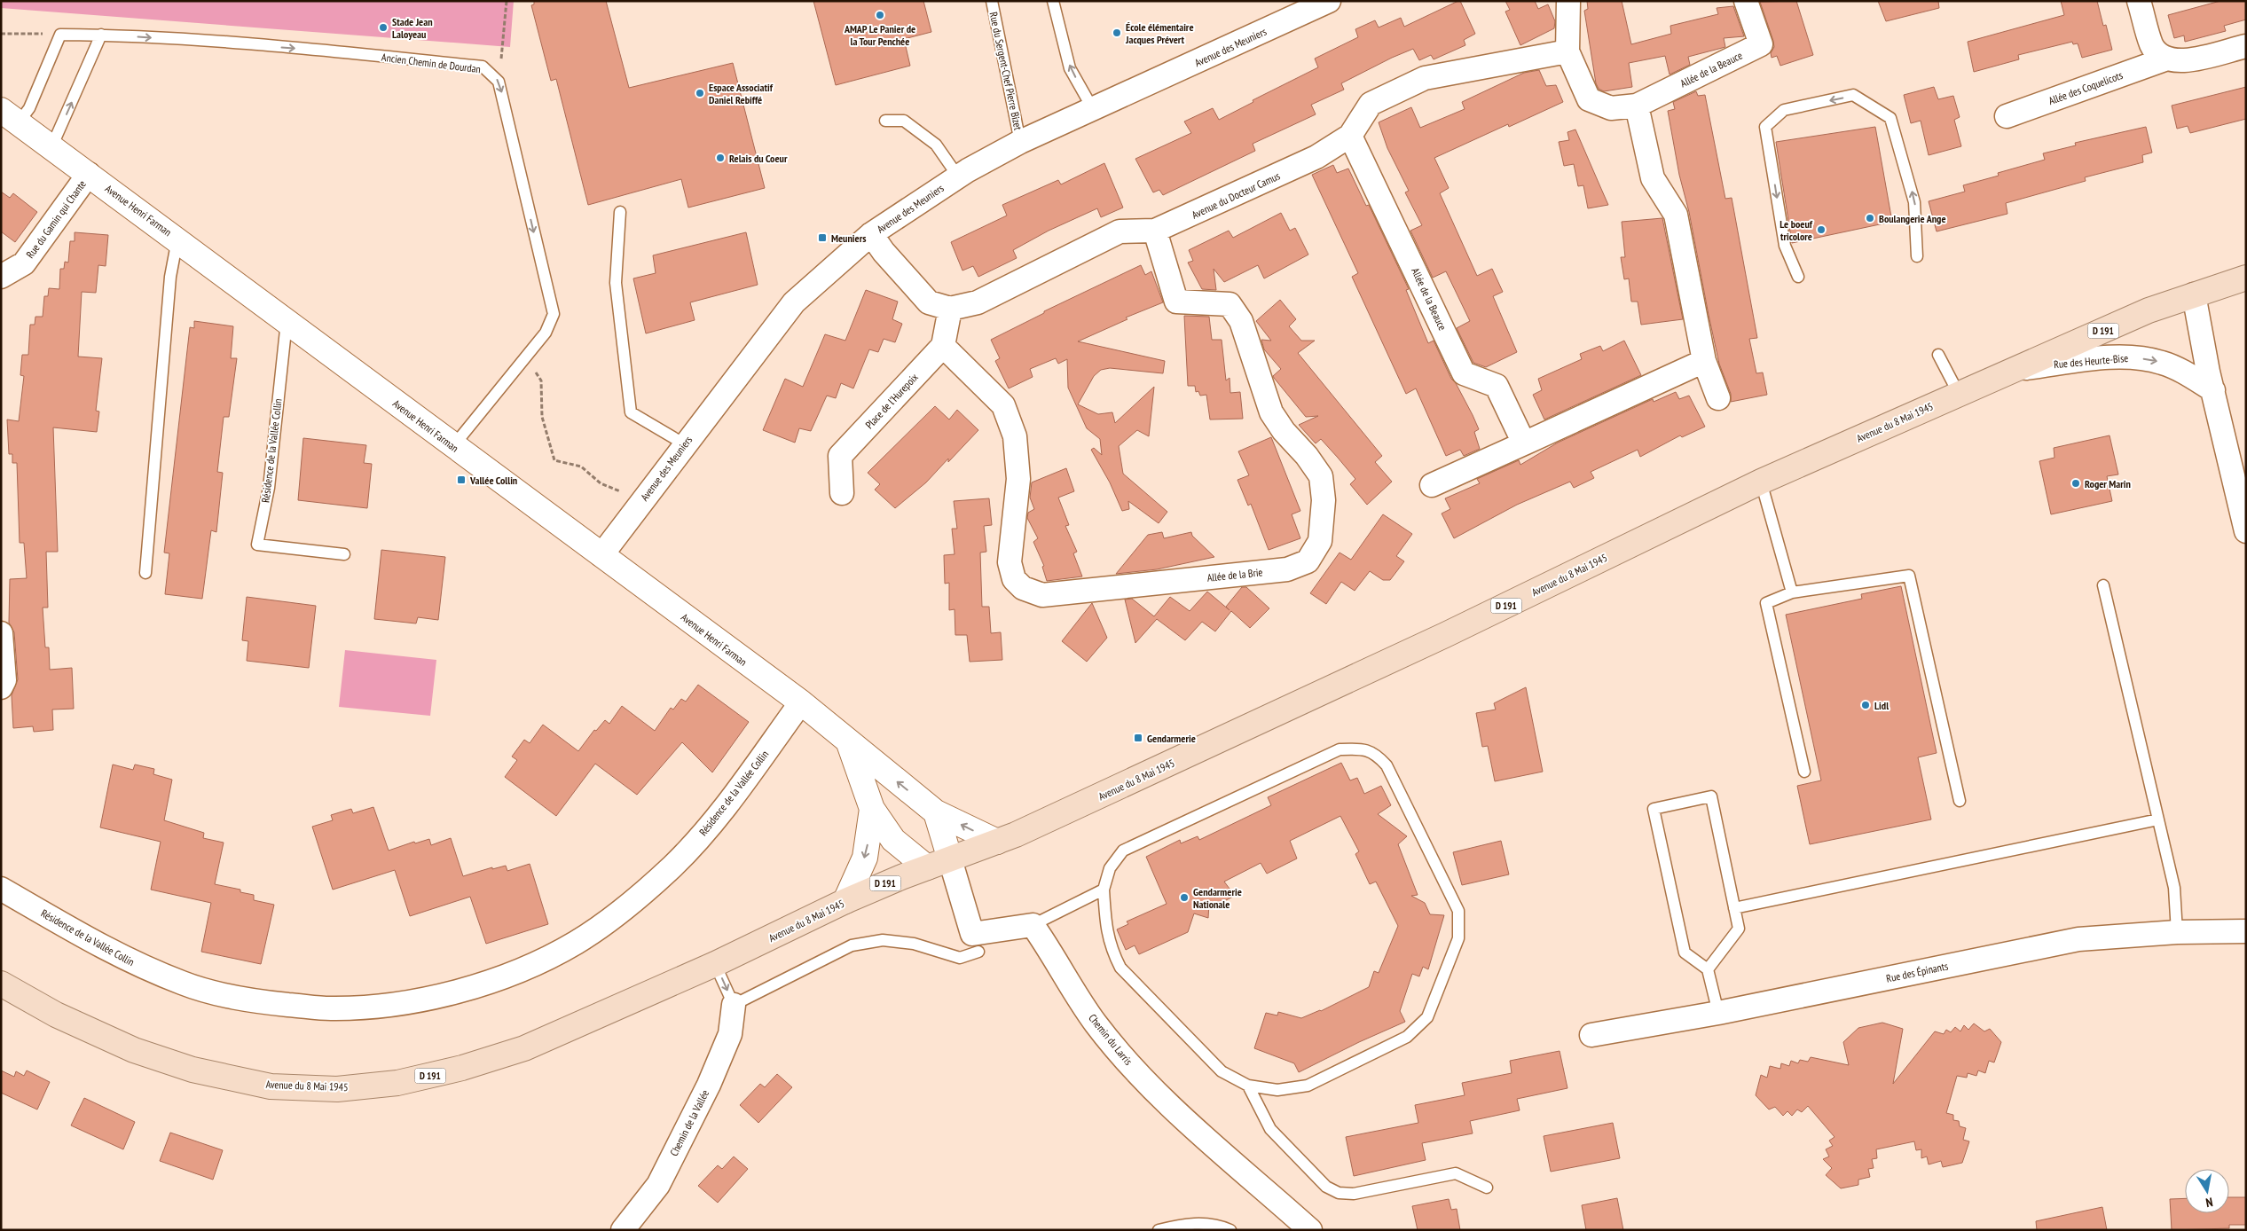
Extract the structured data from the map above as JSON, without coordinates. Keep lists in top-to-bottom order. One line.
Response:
{"streets":{"main road":["D 191","Avenue du 8 Mai 1945"],"street":["Avenue des Meuniers","Allée de la Beauce","Allée des Coquelicots","Avenue du Docteur Camus","Avenue Henri Farman","Rue du Gamin qui Chante","Rue des Heurte-Bise","Place de l'Hurepoix","Résidence de la Vallée Collin","Allée de la Brie","Rue des Épinants","Chemin du Larris","Chemin de la Vallée"],"lane":["Ancien Chemin de Dourdan","Rue du Sergent-Chef Pierre Bizet"]},"crossings":[["Avenue des Meuniers","Rue du Sergent-Chef Pierre Bizet"],["Avenue des Meuniers","Avenue du Docteur Camus"],["Avenue des Meuniers","Avenue Henri Farman"],["Allée de la Beauce","Avenue du Docteur Camus"],["Avenue du Docteur Camus","Allée de la Brie"],["Avenue Henri Farman","Rue du Gamin qui Chante"],["Avenue Henri Farman","Avenue du 8 Mai 1945"],["Avenue Henri Farman","Résidence de la Vallée Collin"],["Rue des Heurte-Bise","Avenue du 8 Mai 1945"],["Place de l'Hurepoix","Allée de la Brie"]],"one_way":["Ancien Chemin de Dourdan","Rue des Heurte-Bise"],"places":{"other":["AMAP Le Panier de la Tour Penchée","Stade Jean Laloyeau","École élémentaire Jacques Prévert","Espace Associatif Daniel Rebiffé","Relais du Coeur","Boulangerie Ange","Le boeuf tricolore","Roger Marin","Lidl","Gendarmerie Nationale"],"transit":["Meuniers","Vallée Collin","Gendarmerie"]},"north":"bottom"}
